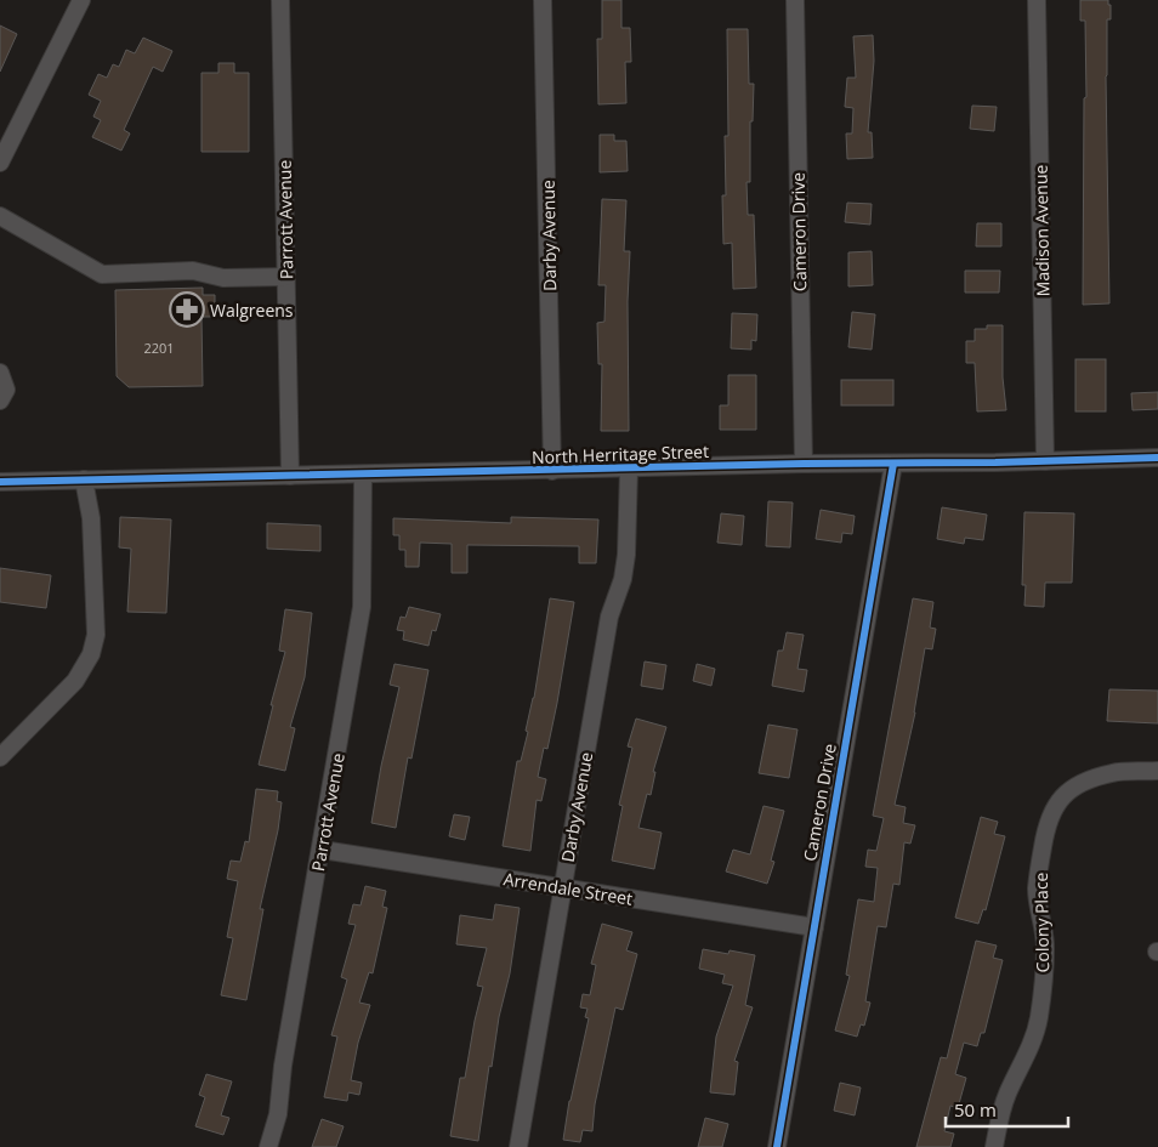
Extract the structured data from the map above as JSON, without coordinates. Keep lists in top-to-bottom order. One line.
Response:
{"streets":{"street":["Parrott Avenue","Madison Avenue","Cameron Drive","Darby Avenue","North Herritage Street","Arrendale Street","Colony Place"]},"crossings":[["Parrott Avenue","North Herritage Street"],["Parrott Avenue","Arrendale Street"],["Madison Avenue","North Herritage Street"],["Cameron Drive","North Herritage Street"],["Cameron Drive","Arrendale Street"],["Darby Avenue","North Herritage Street"],["Darby Avenue","Arrendale Street"]],"places":{"pharmacy":["Walgreens"]},"house_numbers":["2201"],"scale_bar":"50 m"}
